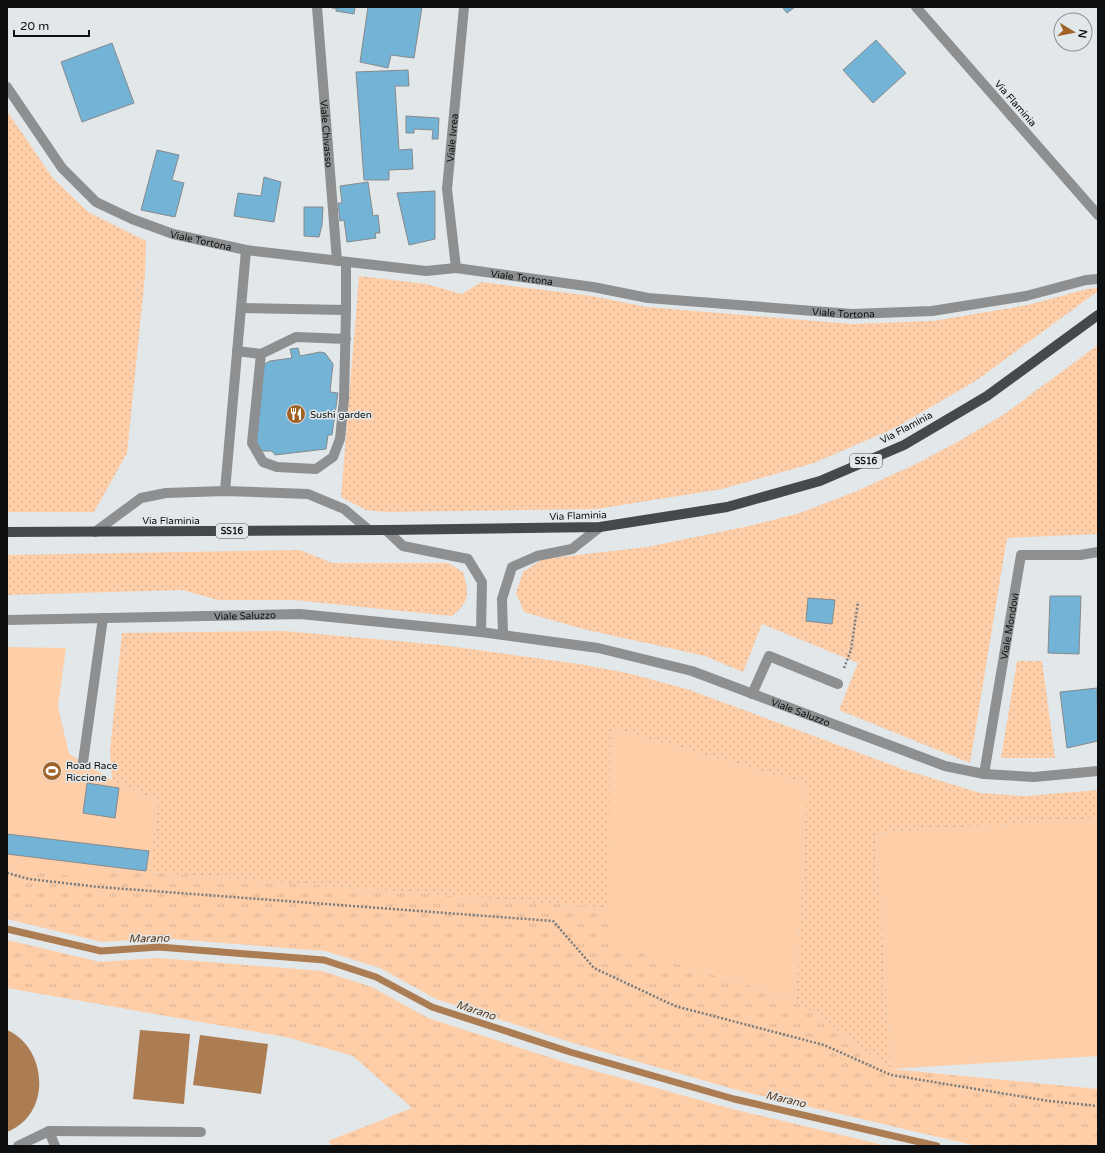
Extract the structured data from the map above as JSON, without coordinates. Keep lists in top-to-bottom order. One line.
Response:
{"streets":{"main road":["Via Flaminia","SS16"],"street":["Viale Chivasso","Viale Ivrea","Viale Tortona","Viale Saluzzo","Viale Mondovì"]},"crossings":[["Viale Chivasso","Viale Tortona"],["Viale Ivrea","Viale Tortona"],["Viale Saluzzo","Viale Mondovì"]],"water":["Marano"],"places":{"restaurant":["Sushi garden"],"sports":["Road Race Riccione"]},"scale_bar":"20 m","north":"right"}
